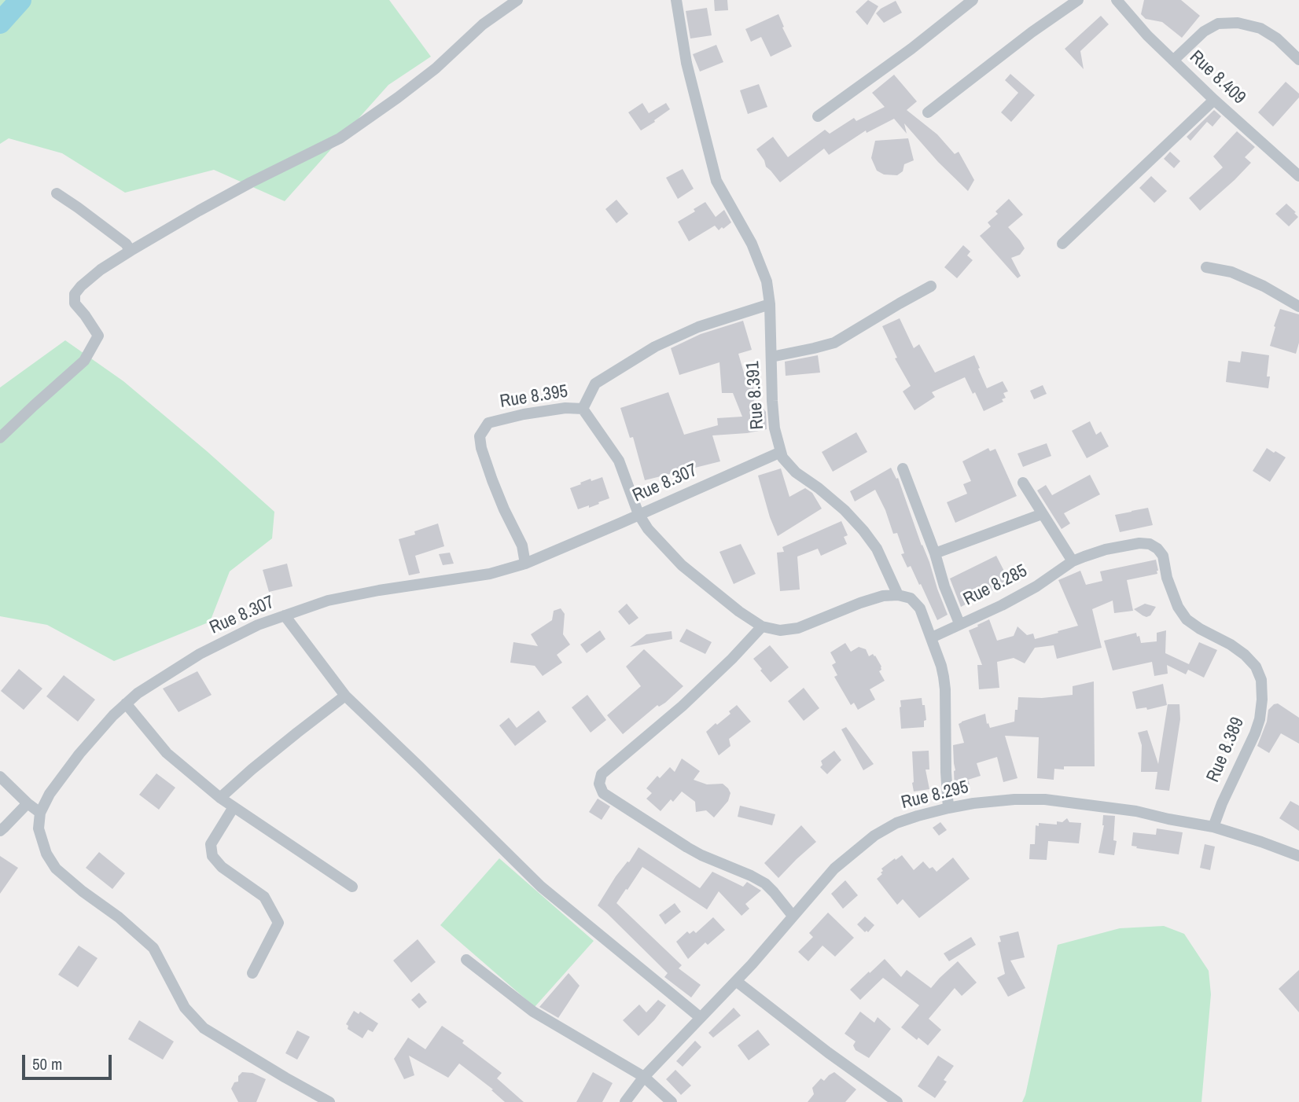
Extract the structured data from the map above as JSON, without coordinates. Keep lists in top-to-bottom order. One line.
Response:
{"streets":{"street":["Rue 8.409","Rue 8.391","Rue 8.395","Rue 8.307","Rue 8.285","Rue 8.389","Rue 8.295"]},"crossings":[["Rue 8.391","Rue 8.307"],["Rue 8.395","Rue 8.307"],["Rue 8.285","Rue 8.389"],["Rue 8.389","Rue 8.295"]],"scale_bar":"50 m"}
